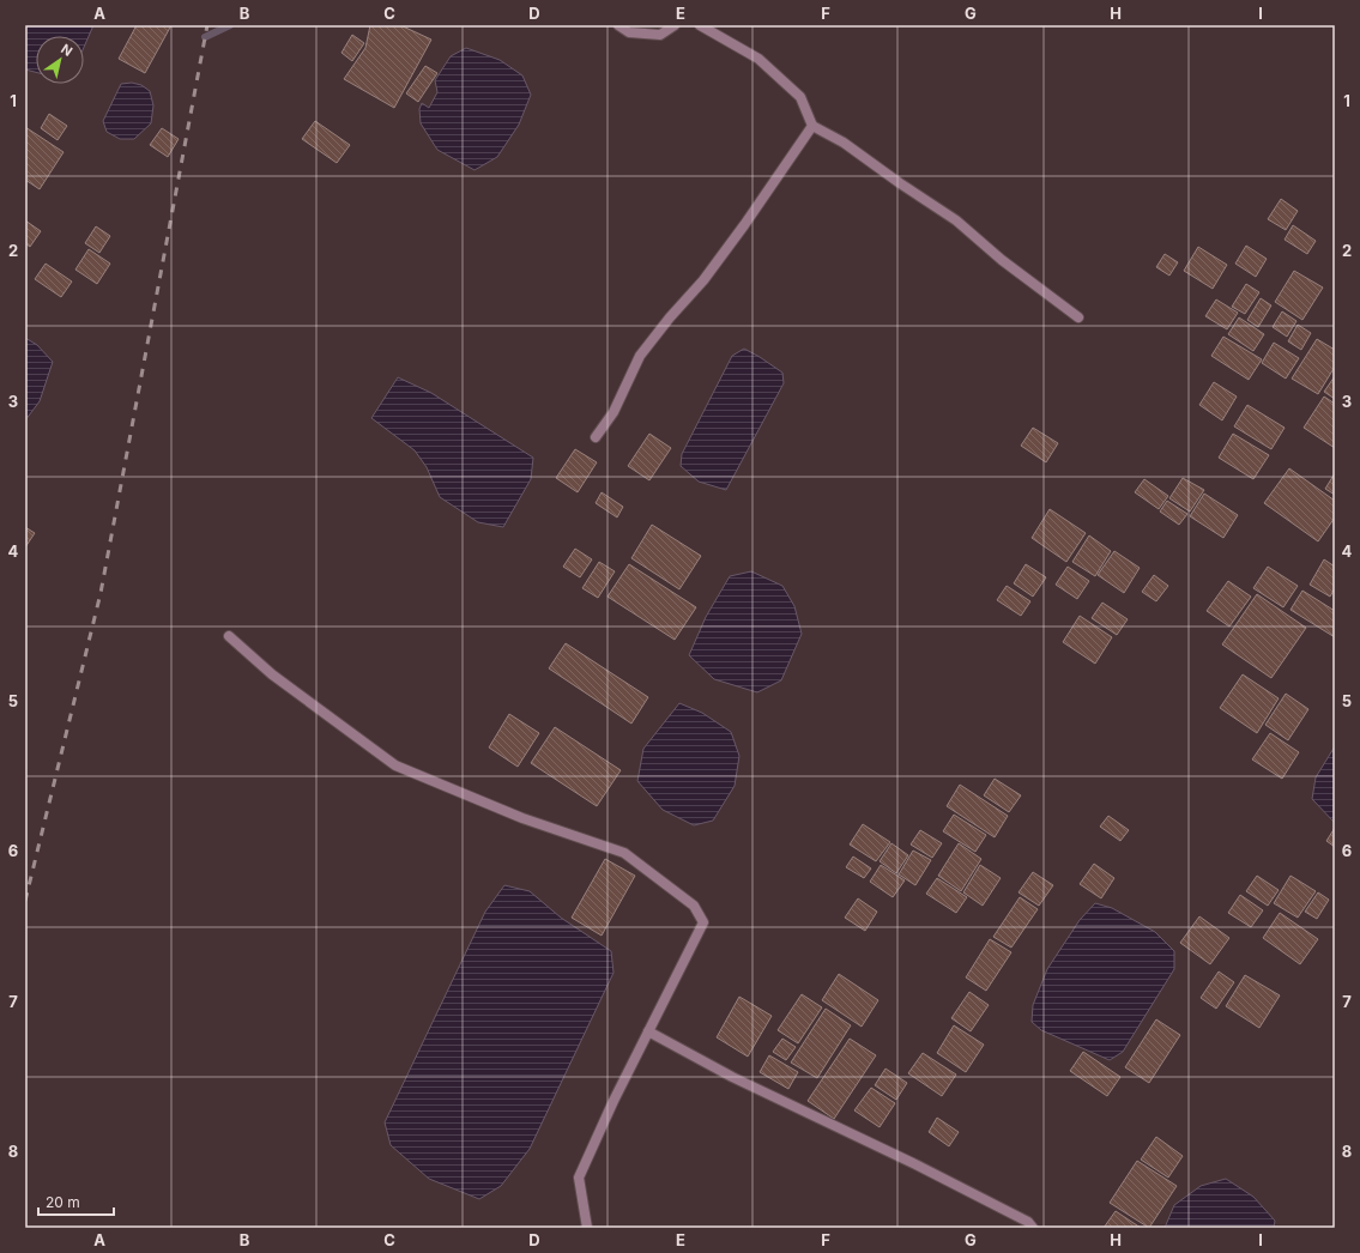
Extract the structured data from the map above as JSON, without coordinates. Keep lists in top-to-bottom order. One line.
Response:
{"scale_bar":"20 m","north":"top right","grid":{"columns":["A","B","C","D","E","F","G","H","I"],"rows":["1","2","3","4","5","6","7","8"]}}
